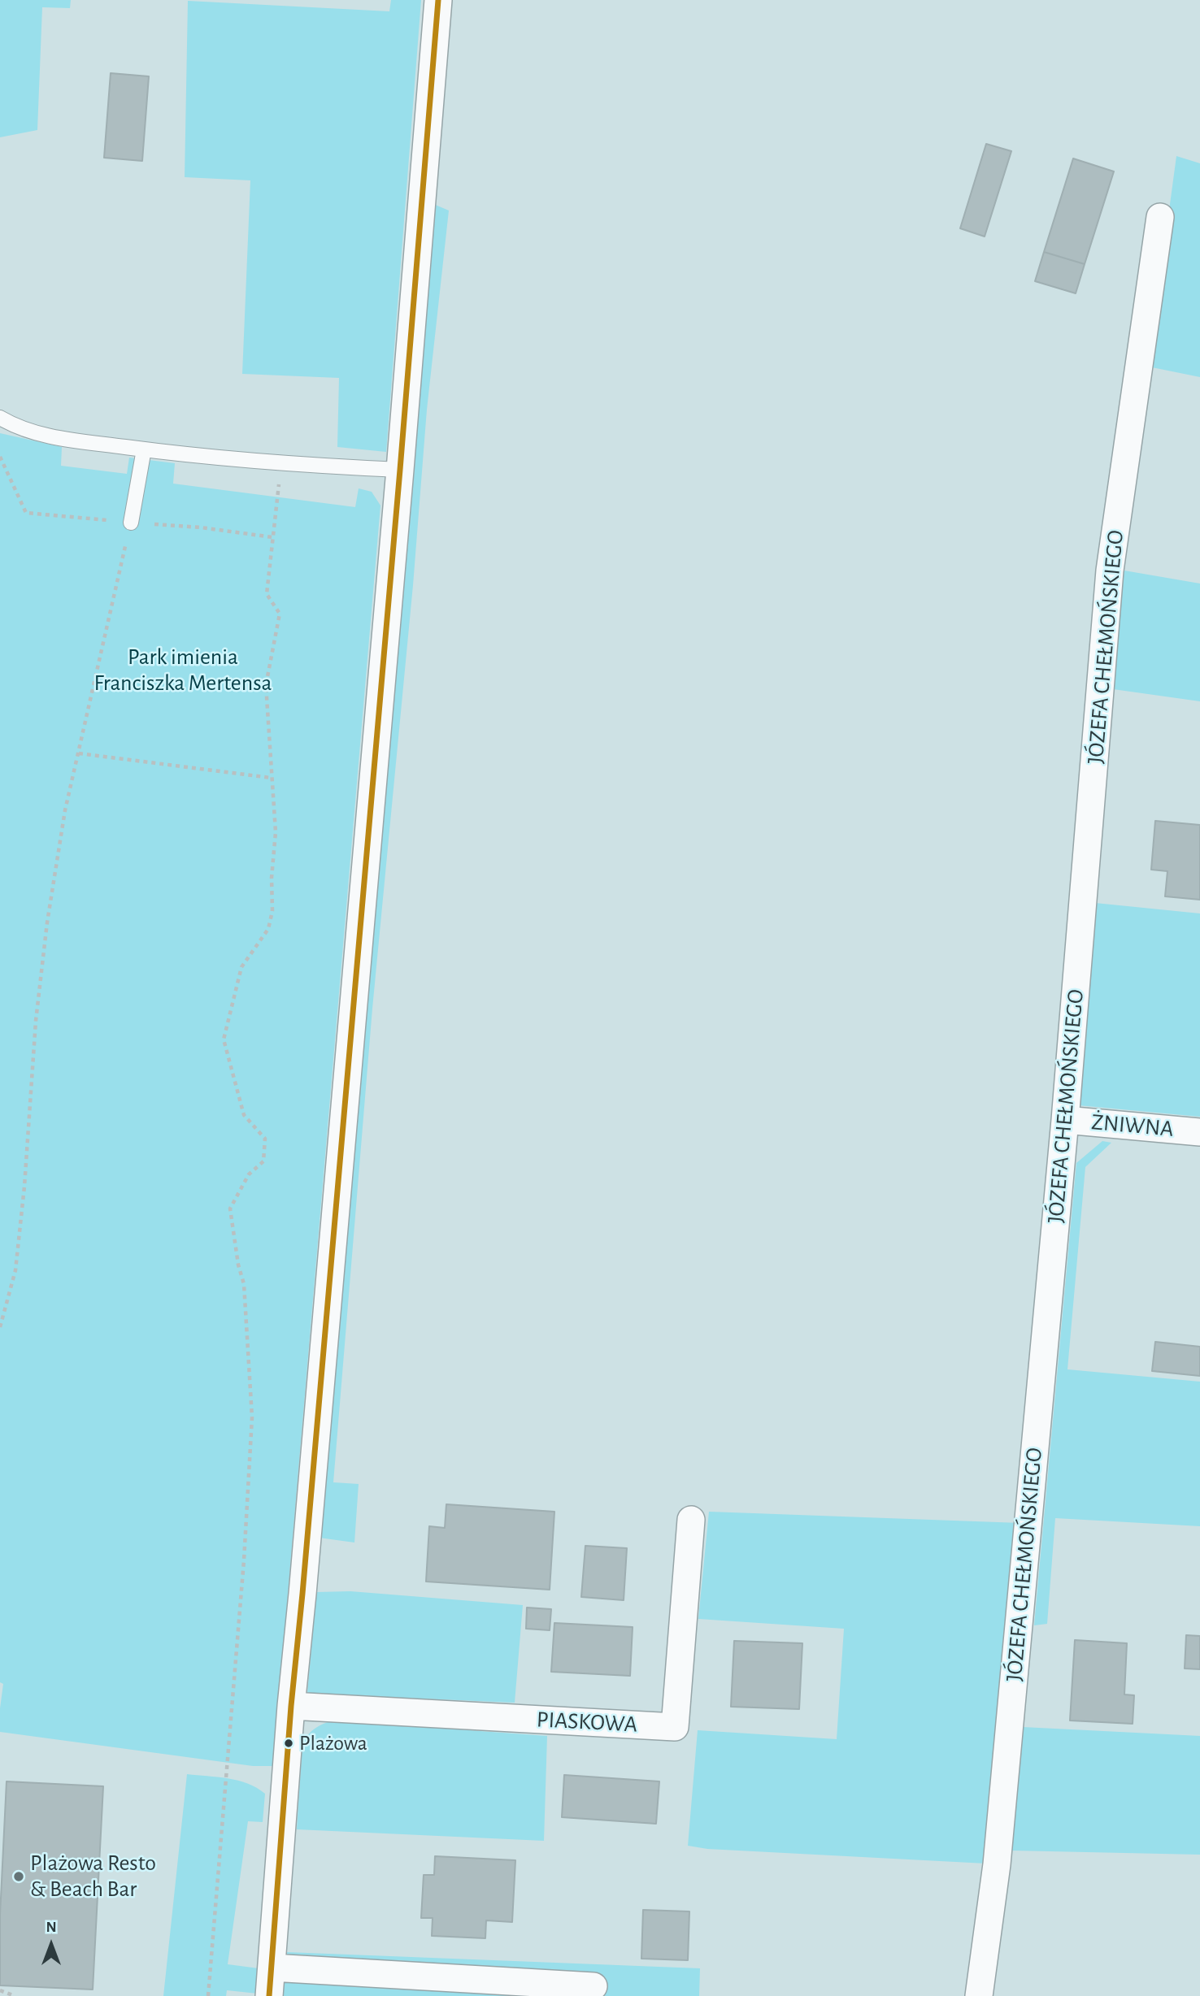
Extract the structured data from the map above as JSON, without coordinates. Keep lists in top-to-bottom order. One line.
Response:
{"streets":{"street":["JÓZEFA CHEŁMOŃSKIEGO","ŻNIWNA","PIASKOWA"]},"crossings":[["JÓZEFA CHEŁMOŃSKIEGO","ŻNIWNA"]],"parks":["Park imienia Franciszka Mertensa"],"places":["Plażowa","Plażowa Resto & Beach Bar"],"north":"top"}
